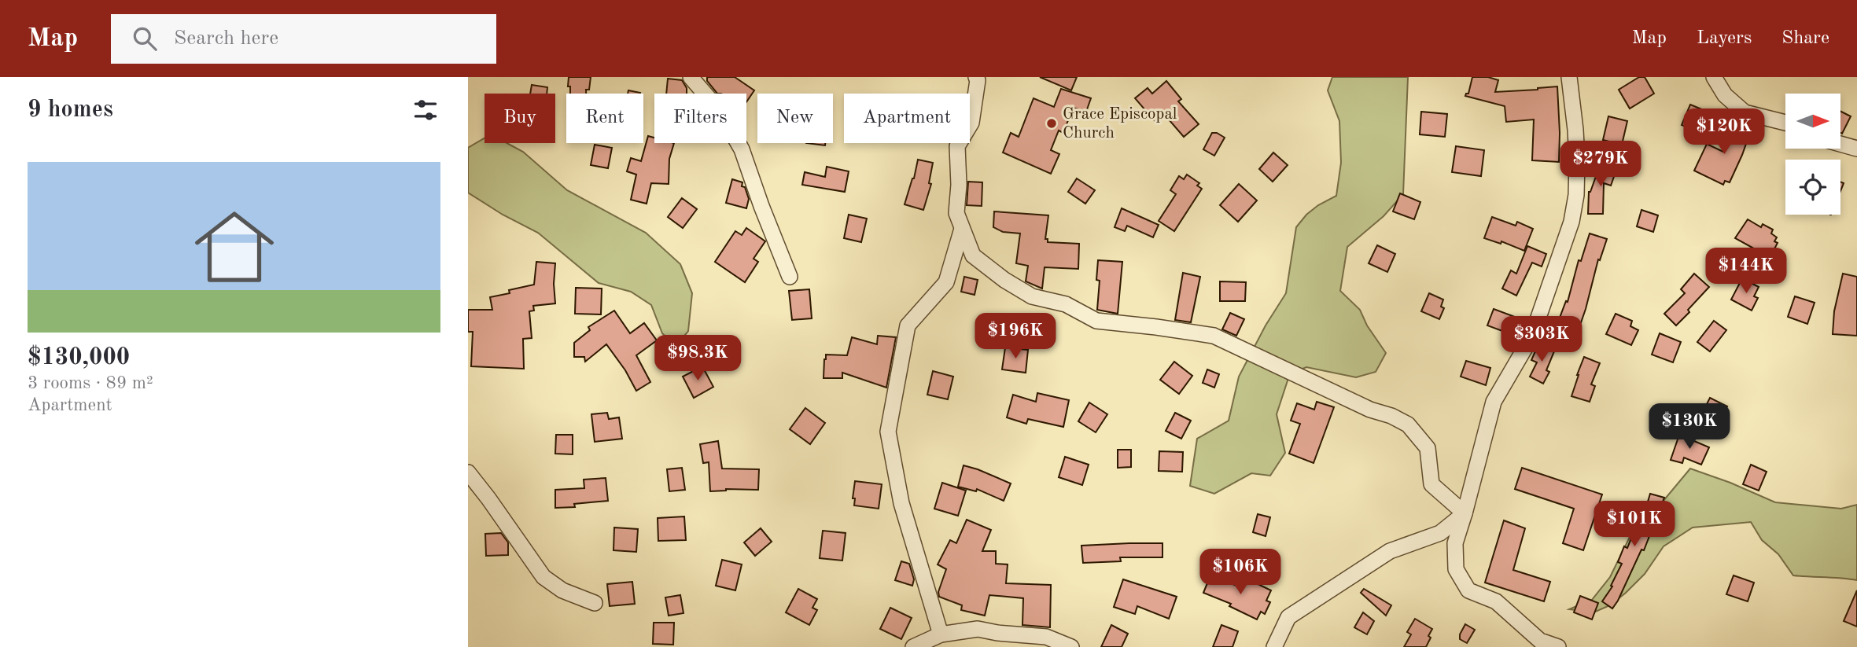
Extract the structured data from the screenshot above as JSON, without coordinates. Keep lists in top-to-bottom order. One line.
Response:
{"places":["Grace Episcopal Church"],"north":"right","page":{"header":"Map","search":"Search here","nav":["Map","Layers","Share"],"heading":"9 homes","chip":["Buy","Rent","Filters","New","Apartment"],"price":["$120K","$279K","$144K","$196K","$303K","$98.3K","$130K","$101K","$106K"],"list":[{"name":"$130,000","note":"3 rooms · 89 m² · Apartment"}]}}
